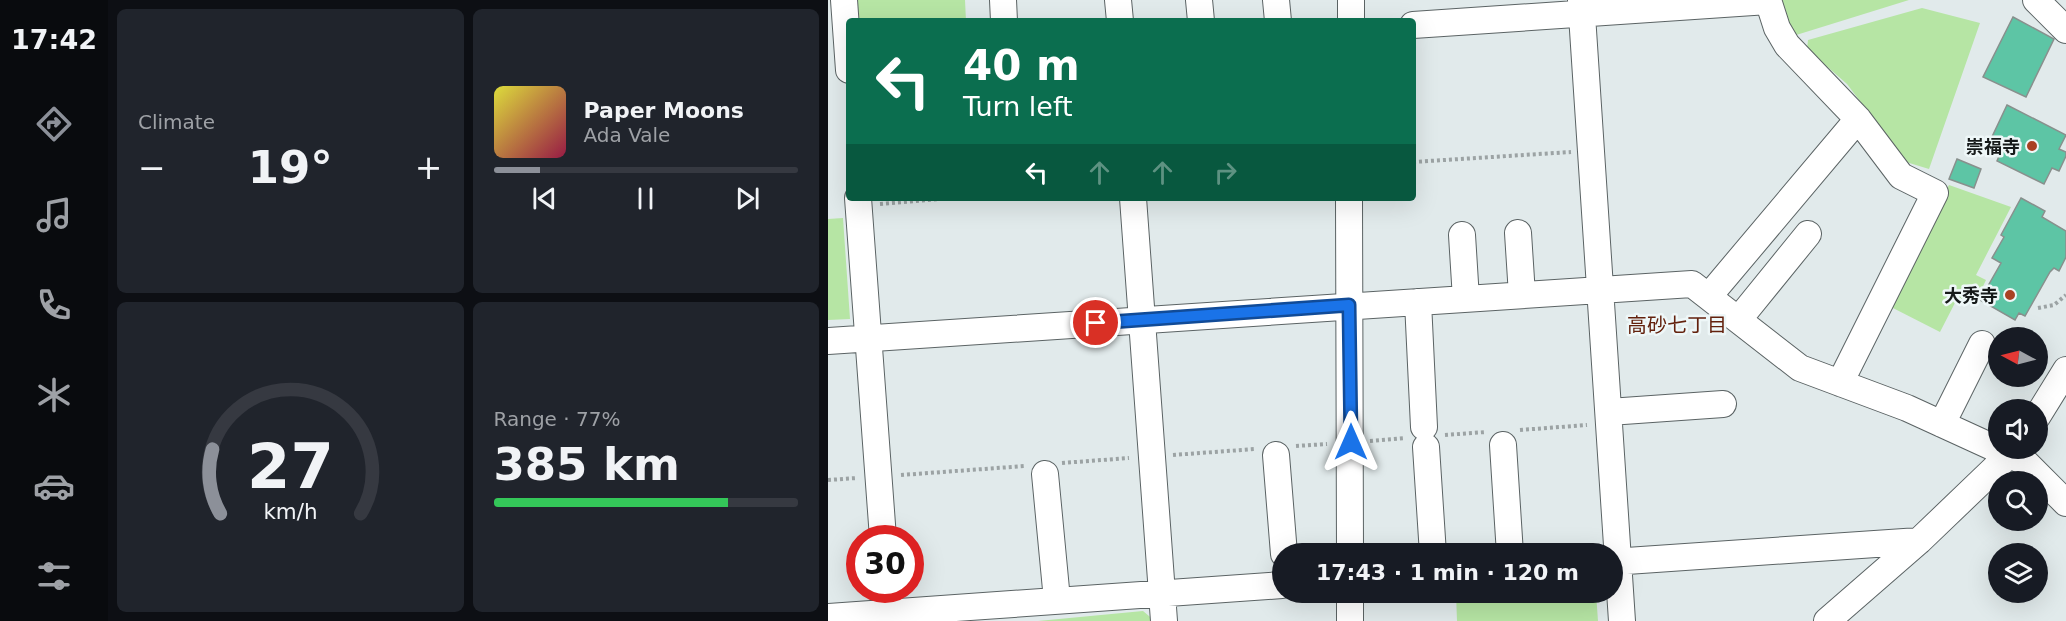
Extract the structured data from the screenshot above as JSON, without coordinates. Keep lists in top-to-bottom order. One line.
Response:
{"districts":["高砂七丁目"],"places":["崇福寺","大秀寺"],"north":"left","page":{"tabs":"17:42","tile":["Climate",["Range · 77%","385 km"]],"turn":["40 m","Turn left"],"song":["Paper Moons","Ada Vale"],"heat":["−","19°","+"],"limit":"30","trip":"17:43 · 1 min · 120 m","gauge":["27","km/h"]}}
